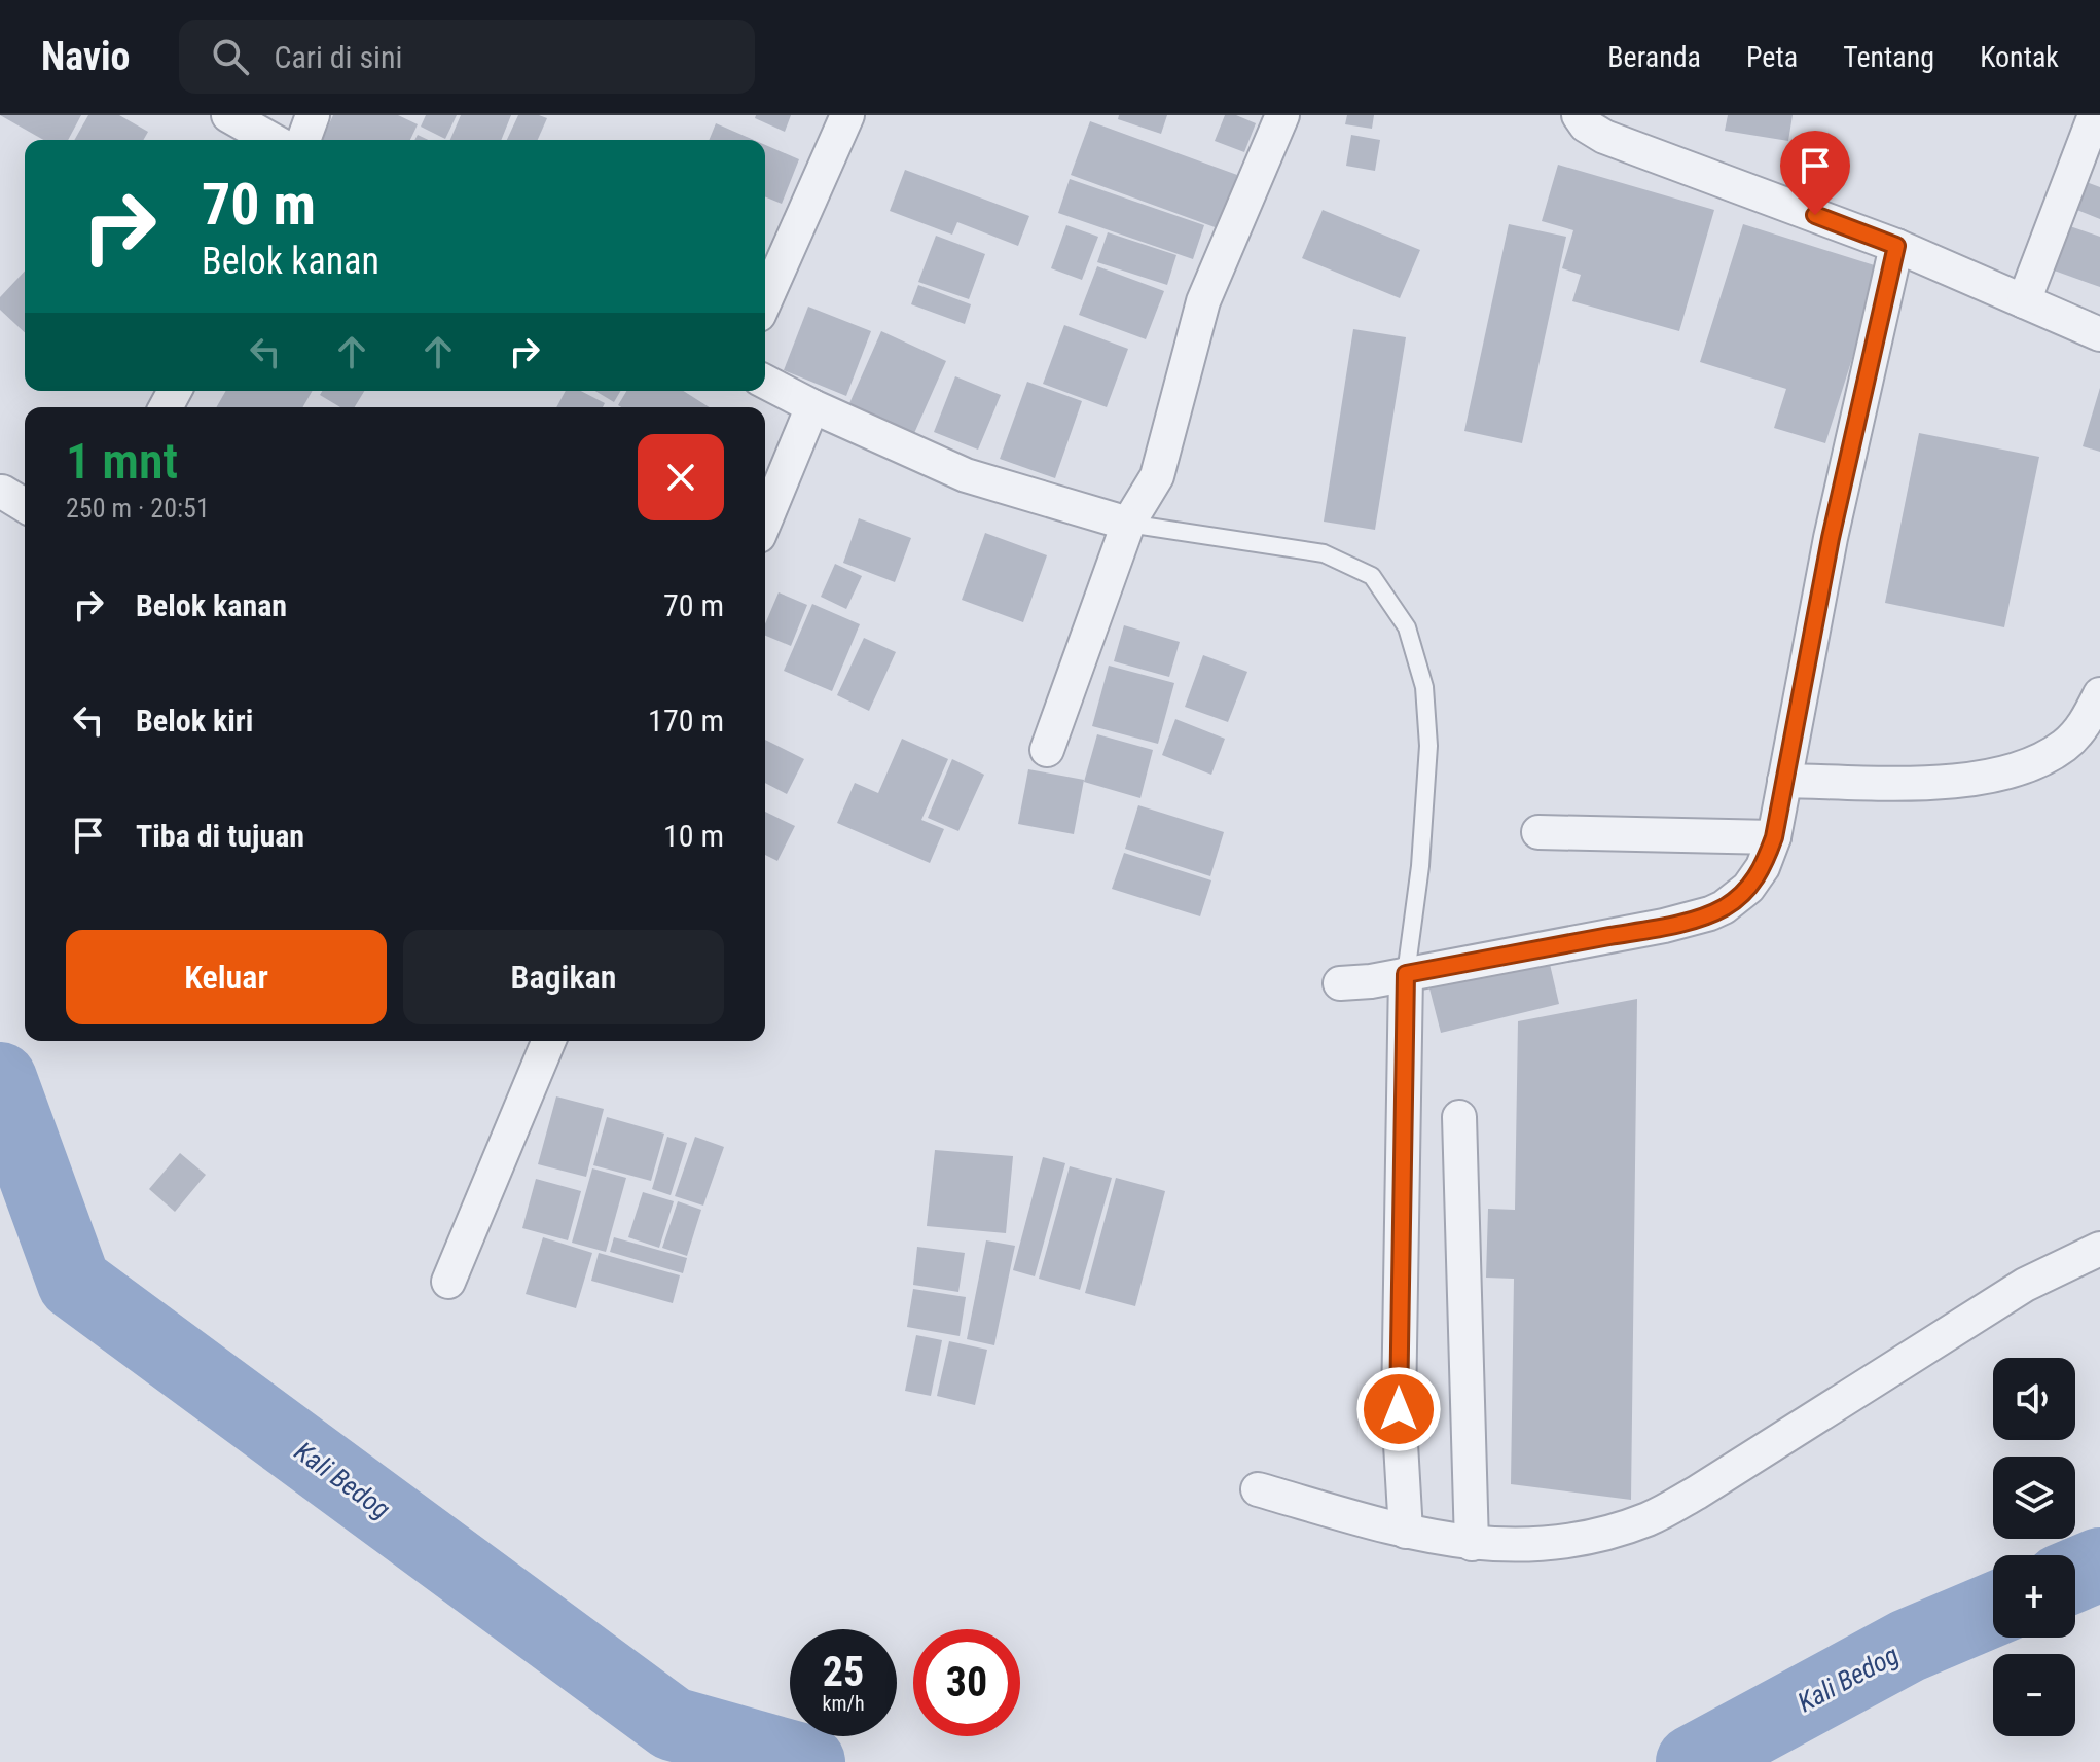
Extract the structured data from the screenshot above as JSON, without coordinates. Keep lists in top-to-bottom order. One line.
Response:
{"water":["Kali Bedog"],"page":{"header":"Navio","search":"Cari di sini","nav":["Beranda","Peta","Tentang","Kontak"],"turn":["70 m","Belok kanan"],"heading":["1 mnt","250 m · 20:51"],"list":[{"name":"Belok kanan","value":"70 m"},{"name":"Belok kiri","value":"170 m"},{"name":"Tiba di tujuan","value":"10 m"}],"buttons":["Keluar","Bagikan"],"map_buttons":["+","−"],"speed":"25 km/h","limit":"30"}}
